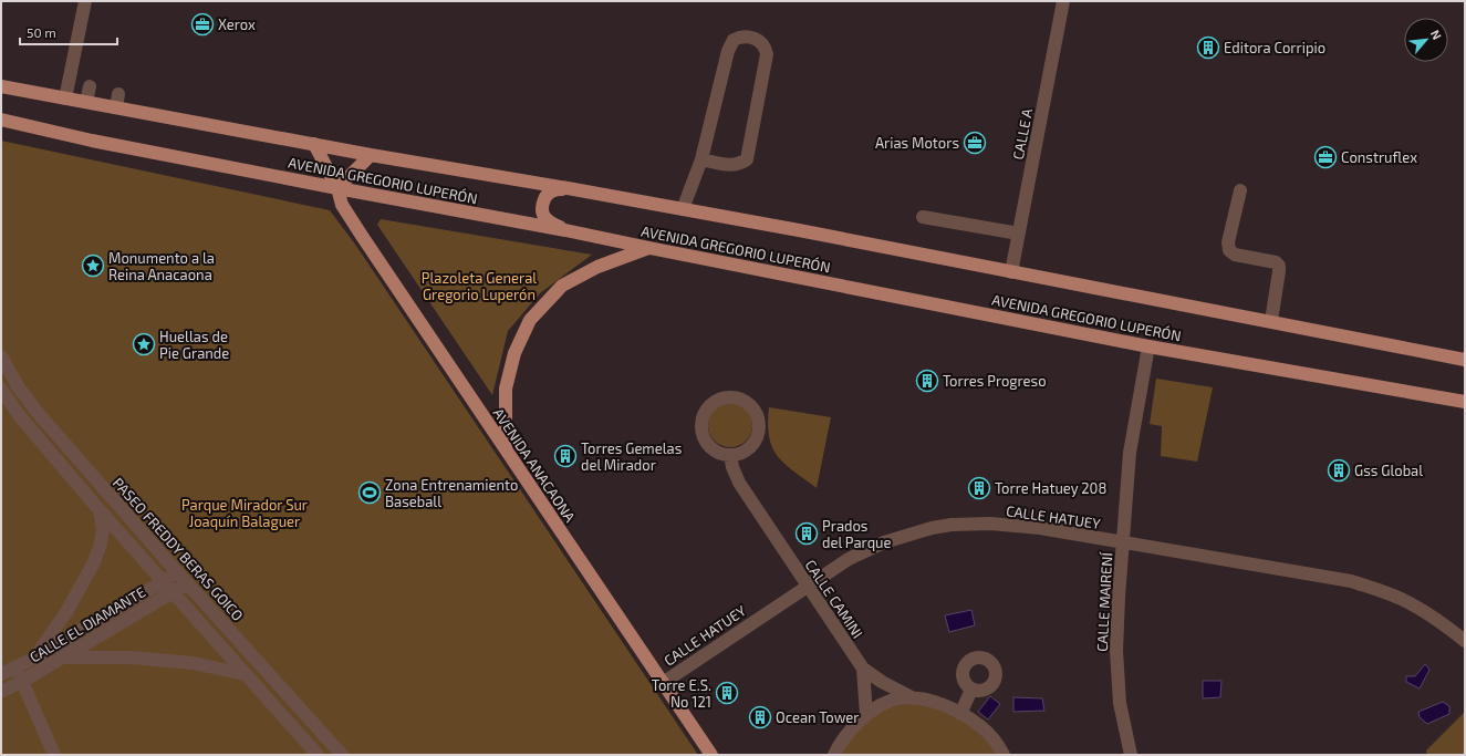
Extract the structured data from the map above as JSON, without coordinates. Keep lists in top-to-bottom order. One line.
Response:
{"streets":{"main road":["AVENIDA GREGORIO LUPERÓN","AVENIDA ANACAONA"],"street":["CALLE A","CALLE HATUEY","PASEO FREDDY BERAS GOICO","CALLE CAMINI","CALLE MAIRENÍ","CALLE EL DIAMANTE"]},"crossings":[["CALLE A","AVENIDA GREGORIO LUPERÓN"],["AVENIDA GREGORIO LUPERÓN","AVENIDA ANACAONA"],["AVENIDA GREGORIO LUPERÓN","CALLE MAIRENÍ"],["AVENIDA ANACAONA","CALLE HATUEY"],["CALLE HATUEY","CALLE CAMINI"],["CALLE HATUEY","CALLE MAIRENÍ"],["PASEO FREDDY BERAS GOICO","CALLE EL DIAMANTE"]],"parks":["Plazoleta General Gregorio Luperón","Parque Mirador Sur Joaquín Balaguer"],"places":{"office":["Xerox","Arias Motors","Construflex"],"building":["Editora Corripio","Torres Progreso","Torres Gemelas del Mirador","Gss Global","Torre Hatuey 208","Prados del Parque","Torre E.S. No 121","Ocean Tower"],"place":["Monumento a la Reina Anacaona","Huellas de Pie Grande"],"sports":["Zona Entrenamiento Baseball"]},"scale_bar":"50 m","north":"top right"}
